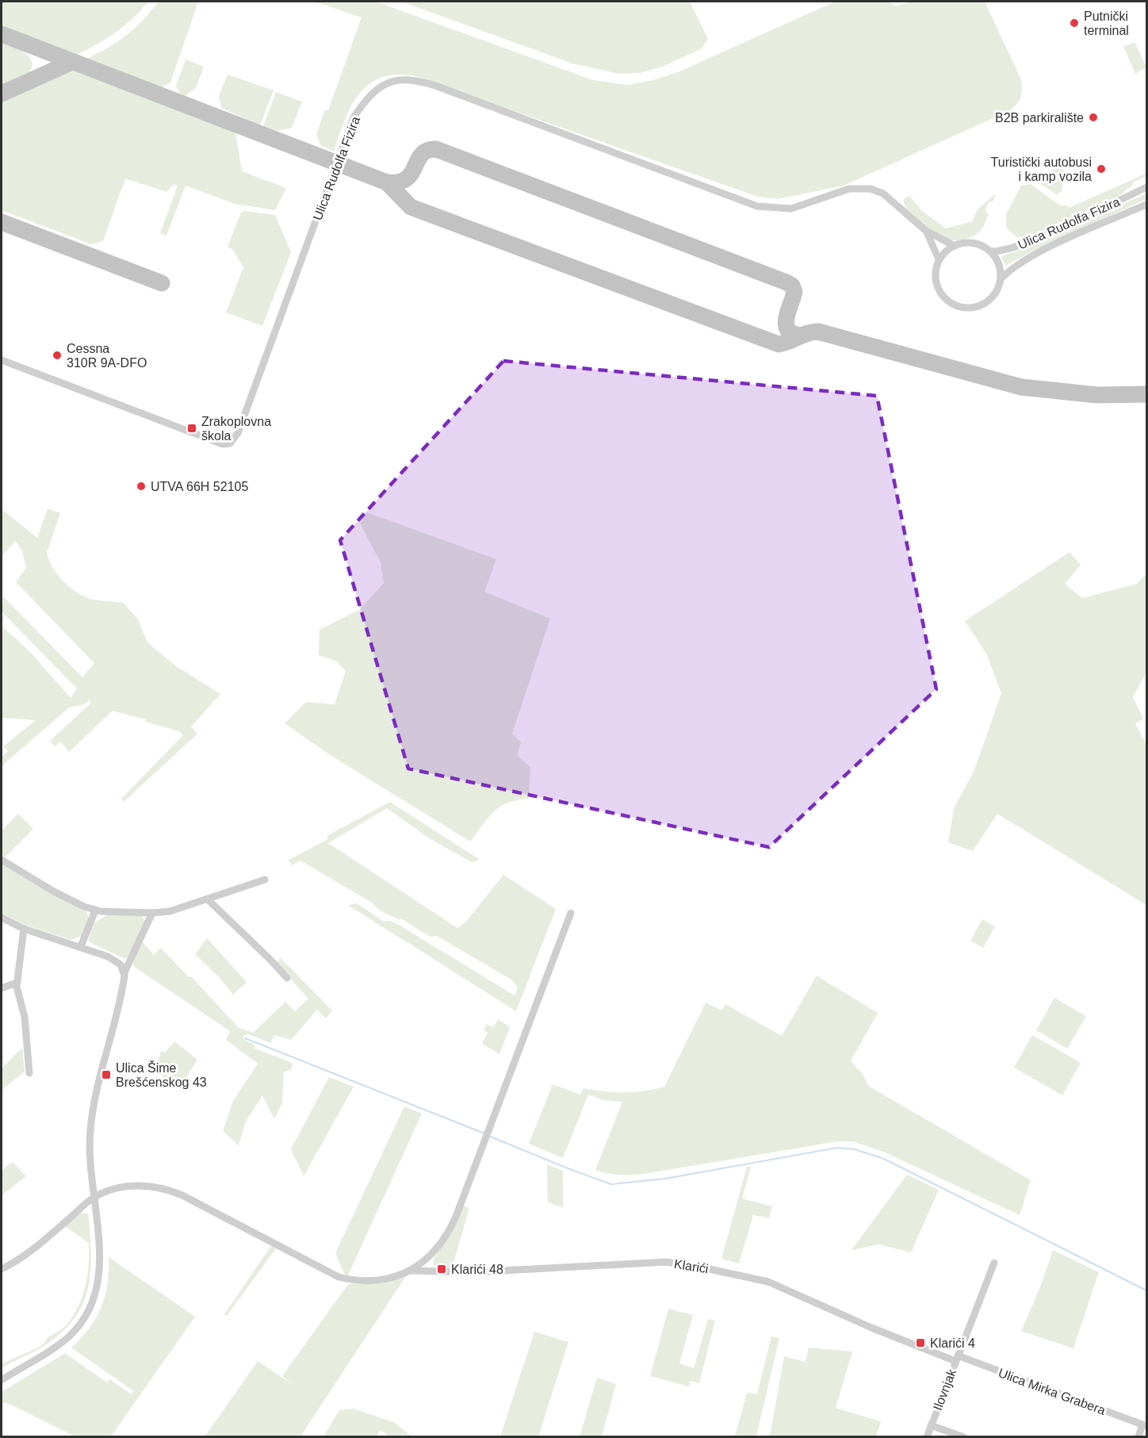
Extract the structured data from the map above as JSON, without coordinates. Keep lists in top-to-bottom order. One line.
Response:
{"streets":{"street":["Ulica Rudolfa Fizira","Klarići","Ilovnjak","Ulica Mirka Grabera"]},"crossings":[["Klarići","Ilovnjak"],["Klarići","Ulica Mirka Grabera"],["Ilovnjak","Ulica Mirka Grabera"]],"places":{"other":["Putnički terminal","B2B parkiralište","Turistički autobusi i kamp vozila","Cessna 310R 9A-DFO","UTVA 66H 52105"],"transit":["Zrakoplovna škola","Ulica Šime Brešćenskog 43","Klarići 48","Klarići 4"]}}
